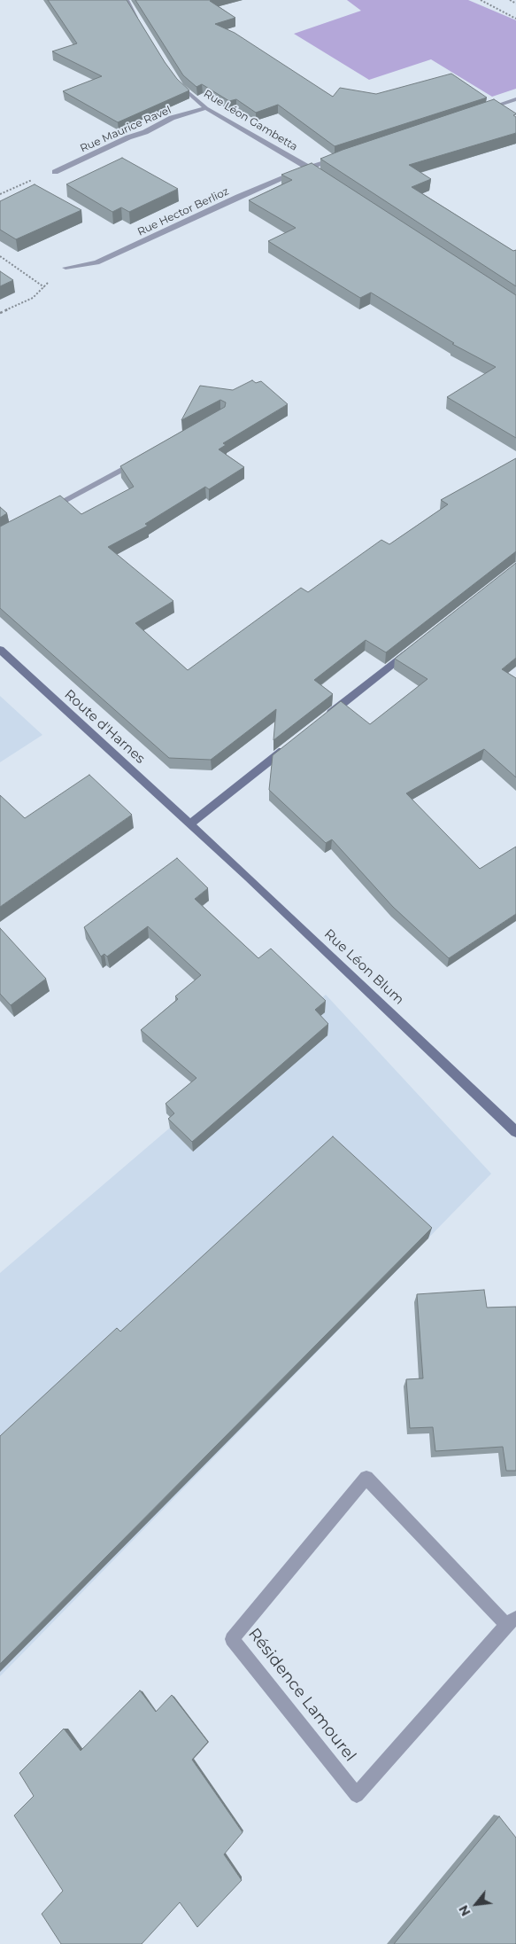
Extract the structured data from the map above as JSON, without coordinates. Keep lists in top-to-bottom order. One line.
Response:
{"streets":{"street":["Rue Léon Gambetta","Rue Maurice Ravel","Rue Hector Berlioz","Route d'Harnes","Rue Léon Blum","Résidence Lamourel"]},"crossings":[["Rue Léon Gambetta","Rue Maurice Ravel"],["Rue Léon Gambetta","Rue Hector Berlioz"],["Route d'Harnes","Rue Léon Blum"]],"north":"bottom left"}
